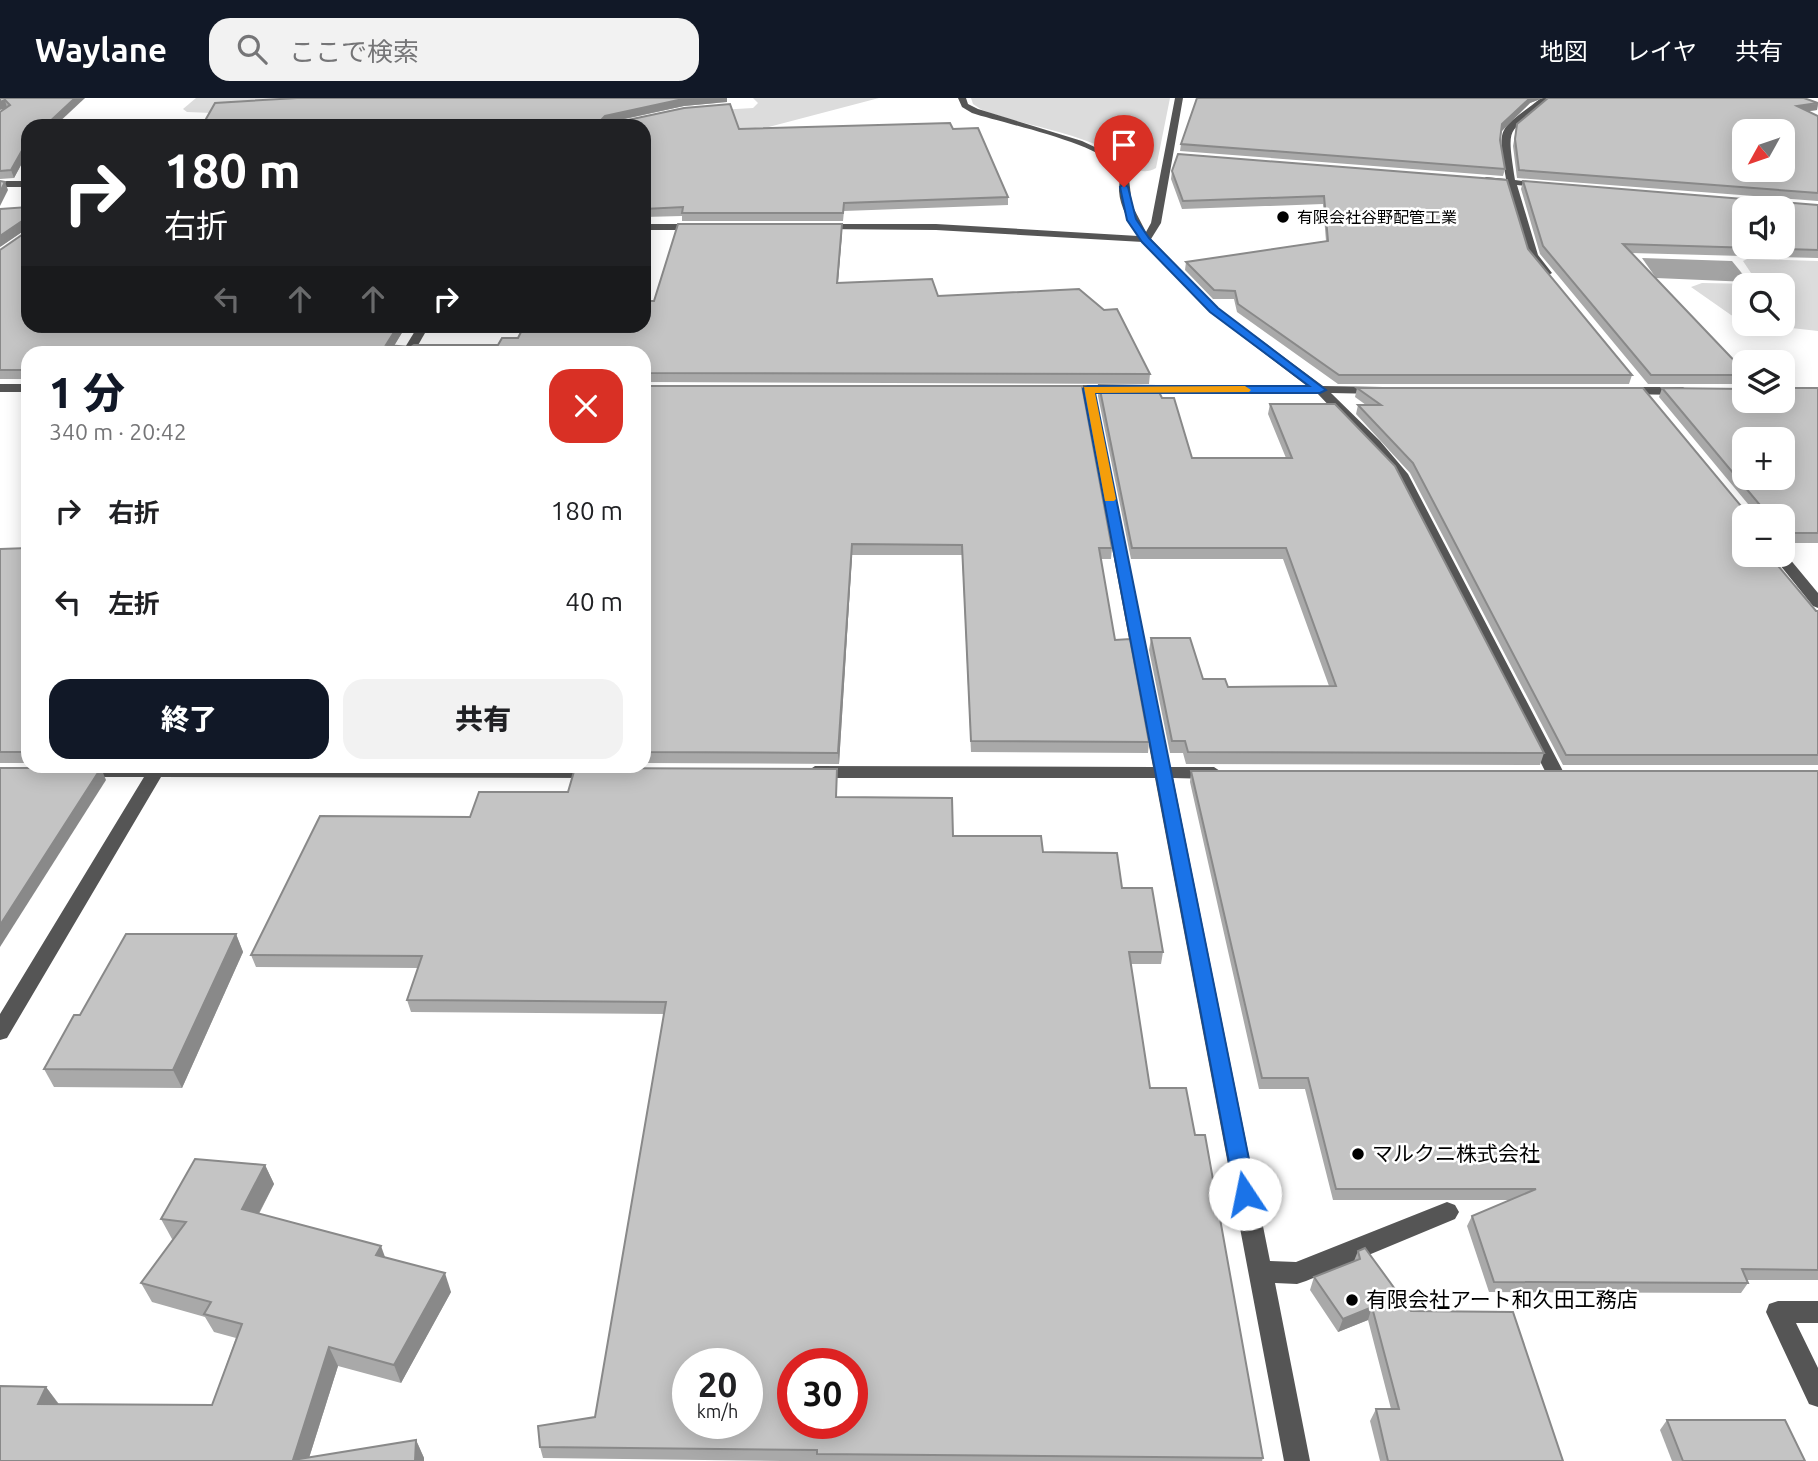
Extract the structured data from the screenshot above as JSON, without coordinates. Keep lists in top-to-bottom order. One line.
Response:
{"places":["有限会社谷野配管工業","マルクニ株式会社","有限会社アート和久田工務店"],"north":"bottom left","page":{"header":"Waylane","search":"ここで検索","nav":["地図","レイヤ","共有"],"map_buttons":["+","−"],"turn":["180 m","右折"],"heading":["1 分","340 m · 20:42"],"list":[{"name":"右折","value":"180 m"},{"name":"左折","value":"40 m"}],"buttons":["終了","共有"],"speed":"20 km/h","limit":"30"}}
